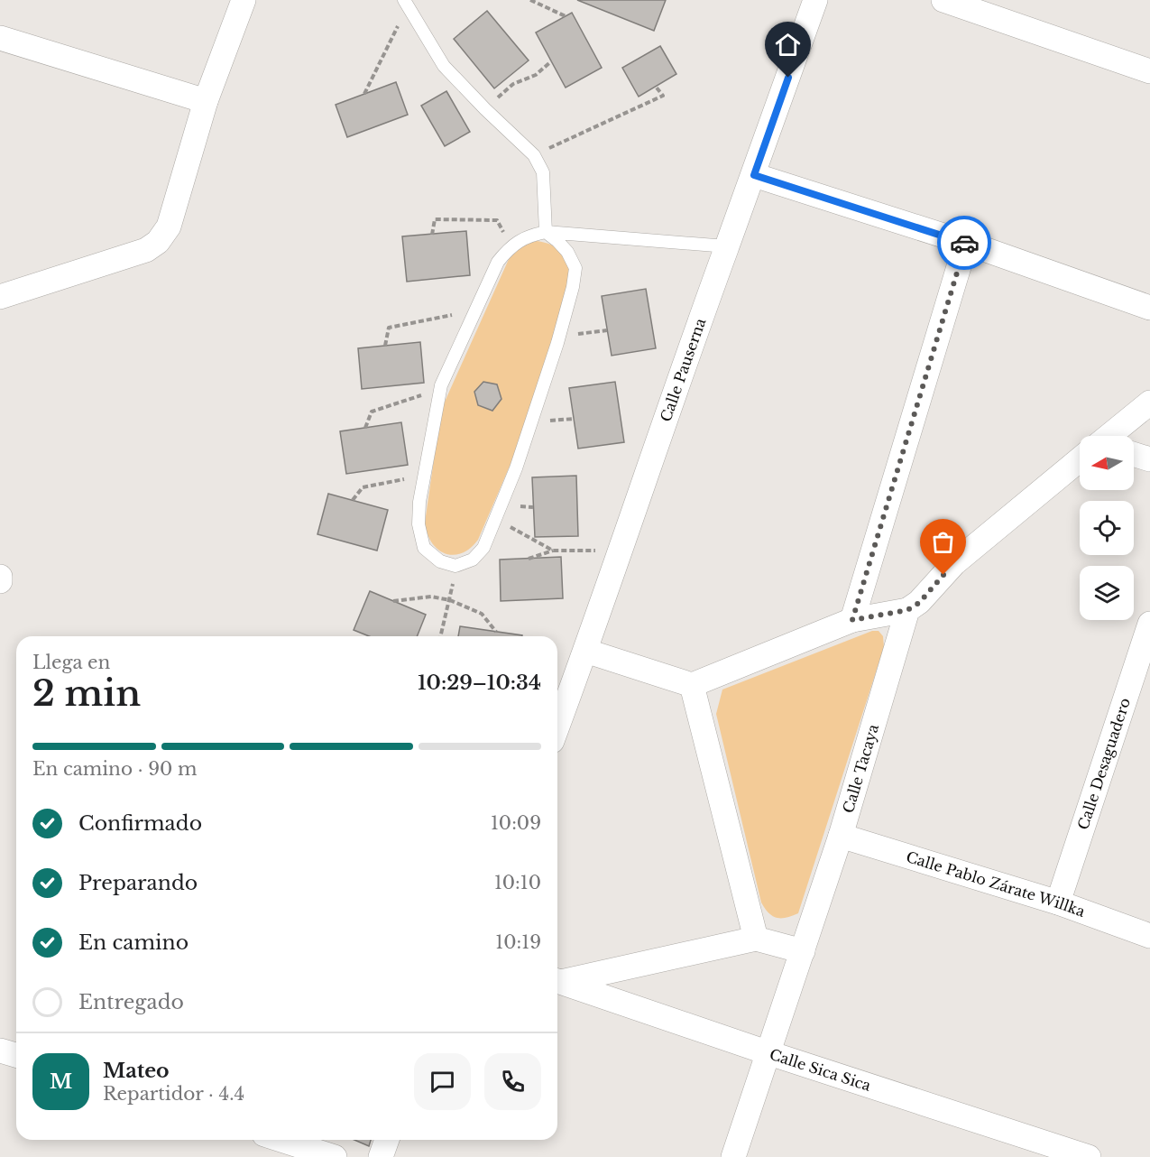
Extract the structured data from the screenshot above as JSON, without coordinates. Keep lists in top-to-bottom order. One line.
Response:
{"streets":{"street":["Calle Pauserna","Calle Desaguadero","Calle Tacaya","Calle Pablo Zárate Willka","Calle Sica Sica"]},"crossings":[["Calle Desaguadero","Calle Pablo Zárate Willka"],["Calle Tacaya","Calle Pablo Zárate Willka"],["Calle Tacaya","Calle Sica Sica"]],"north":"left","page":{"heading":["2 min","Llega en","10:29–10:34"],"panel":["Mateo","Repartidor · 4.4"],"bar":"En camino · 90 m","list":[["Confirmado","10:09"],["Preparando","10:10"],["En camino","10:19"],"Entregado"],"round":"M"}}
